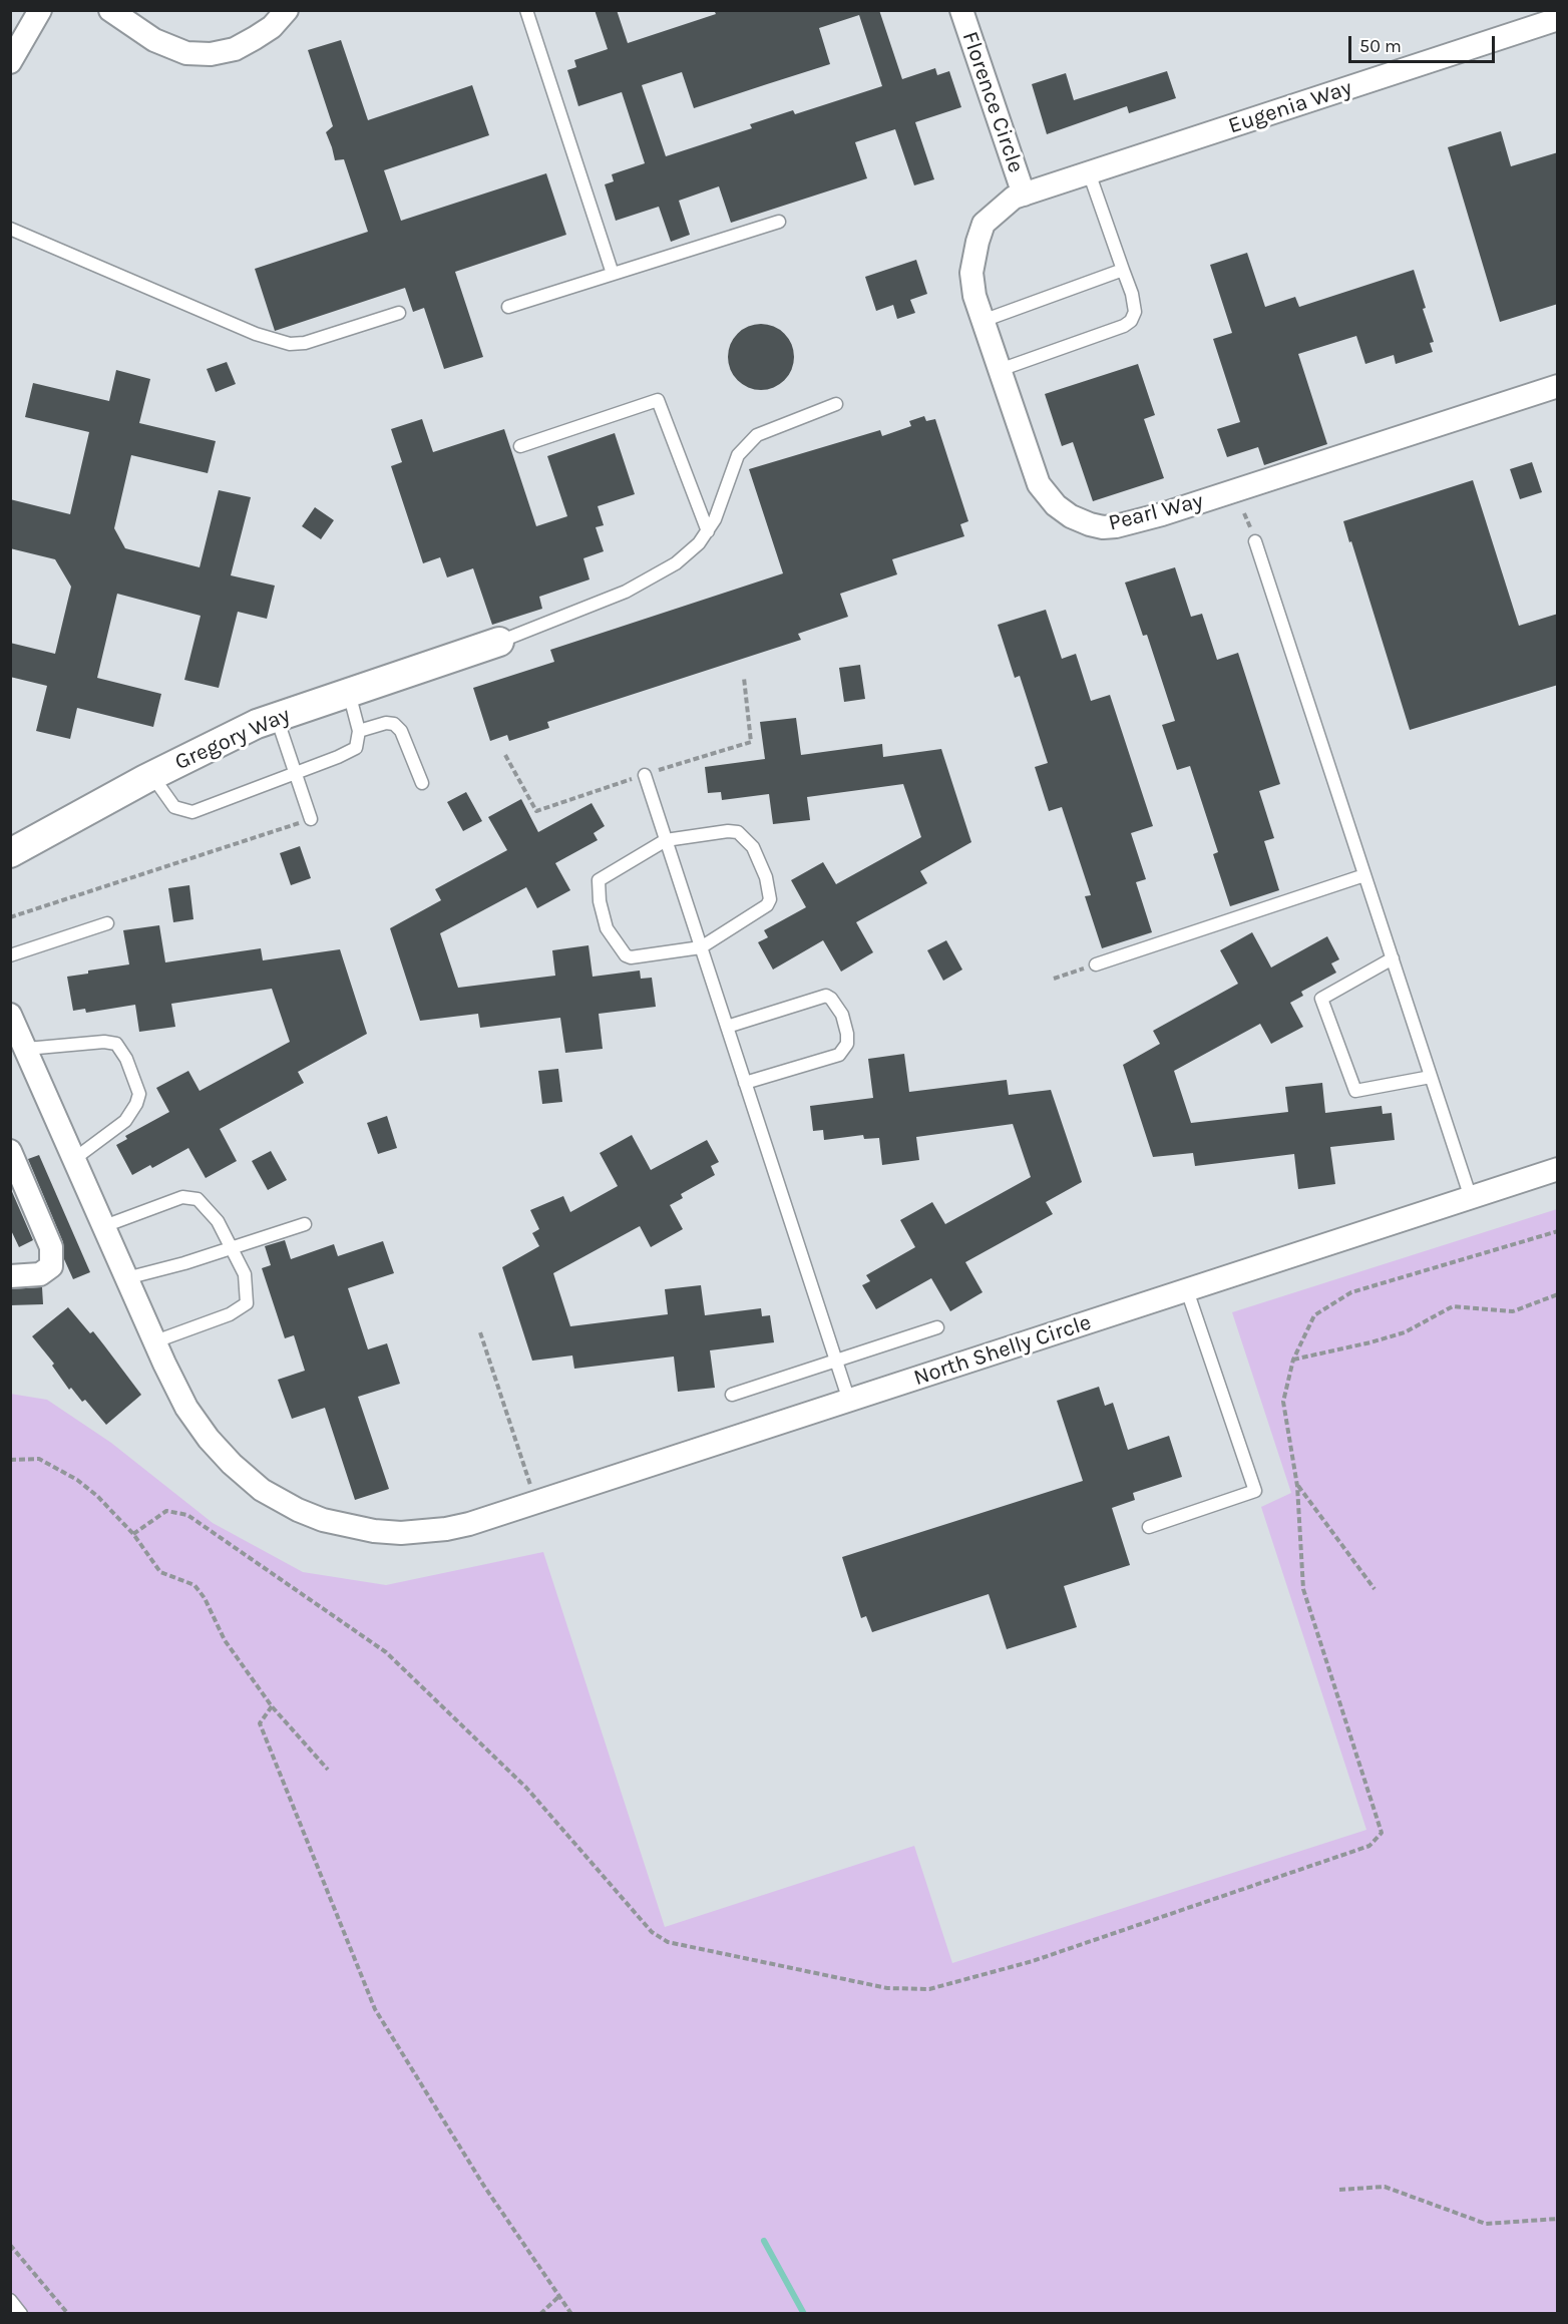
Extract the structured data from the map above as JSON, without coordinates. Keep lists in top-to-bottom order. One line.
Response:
{"streets":{"street":["Florence Circle","Eugenia Way","Pearl Way","Gregory Way","North Shelly Circle"]},"crossings":[["Florence Circle","Eugenia Way"],["Florence Circle","Pearl Way"],["Eugenia Way","Pearl Way"]],"scale_bar":"50 m"}
